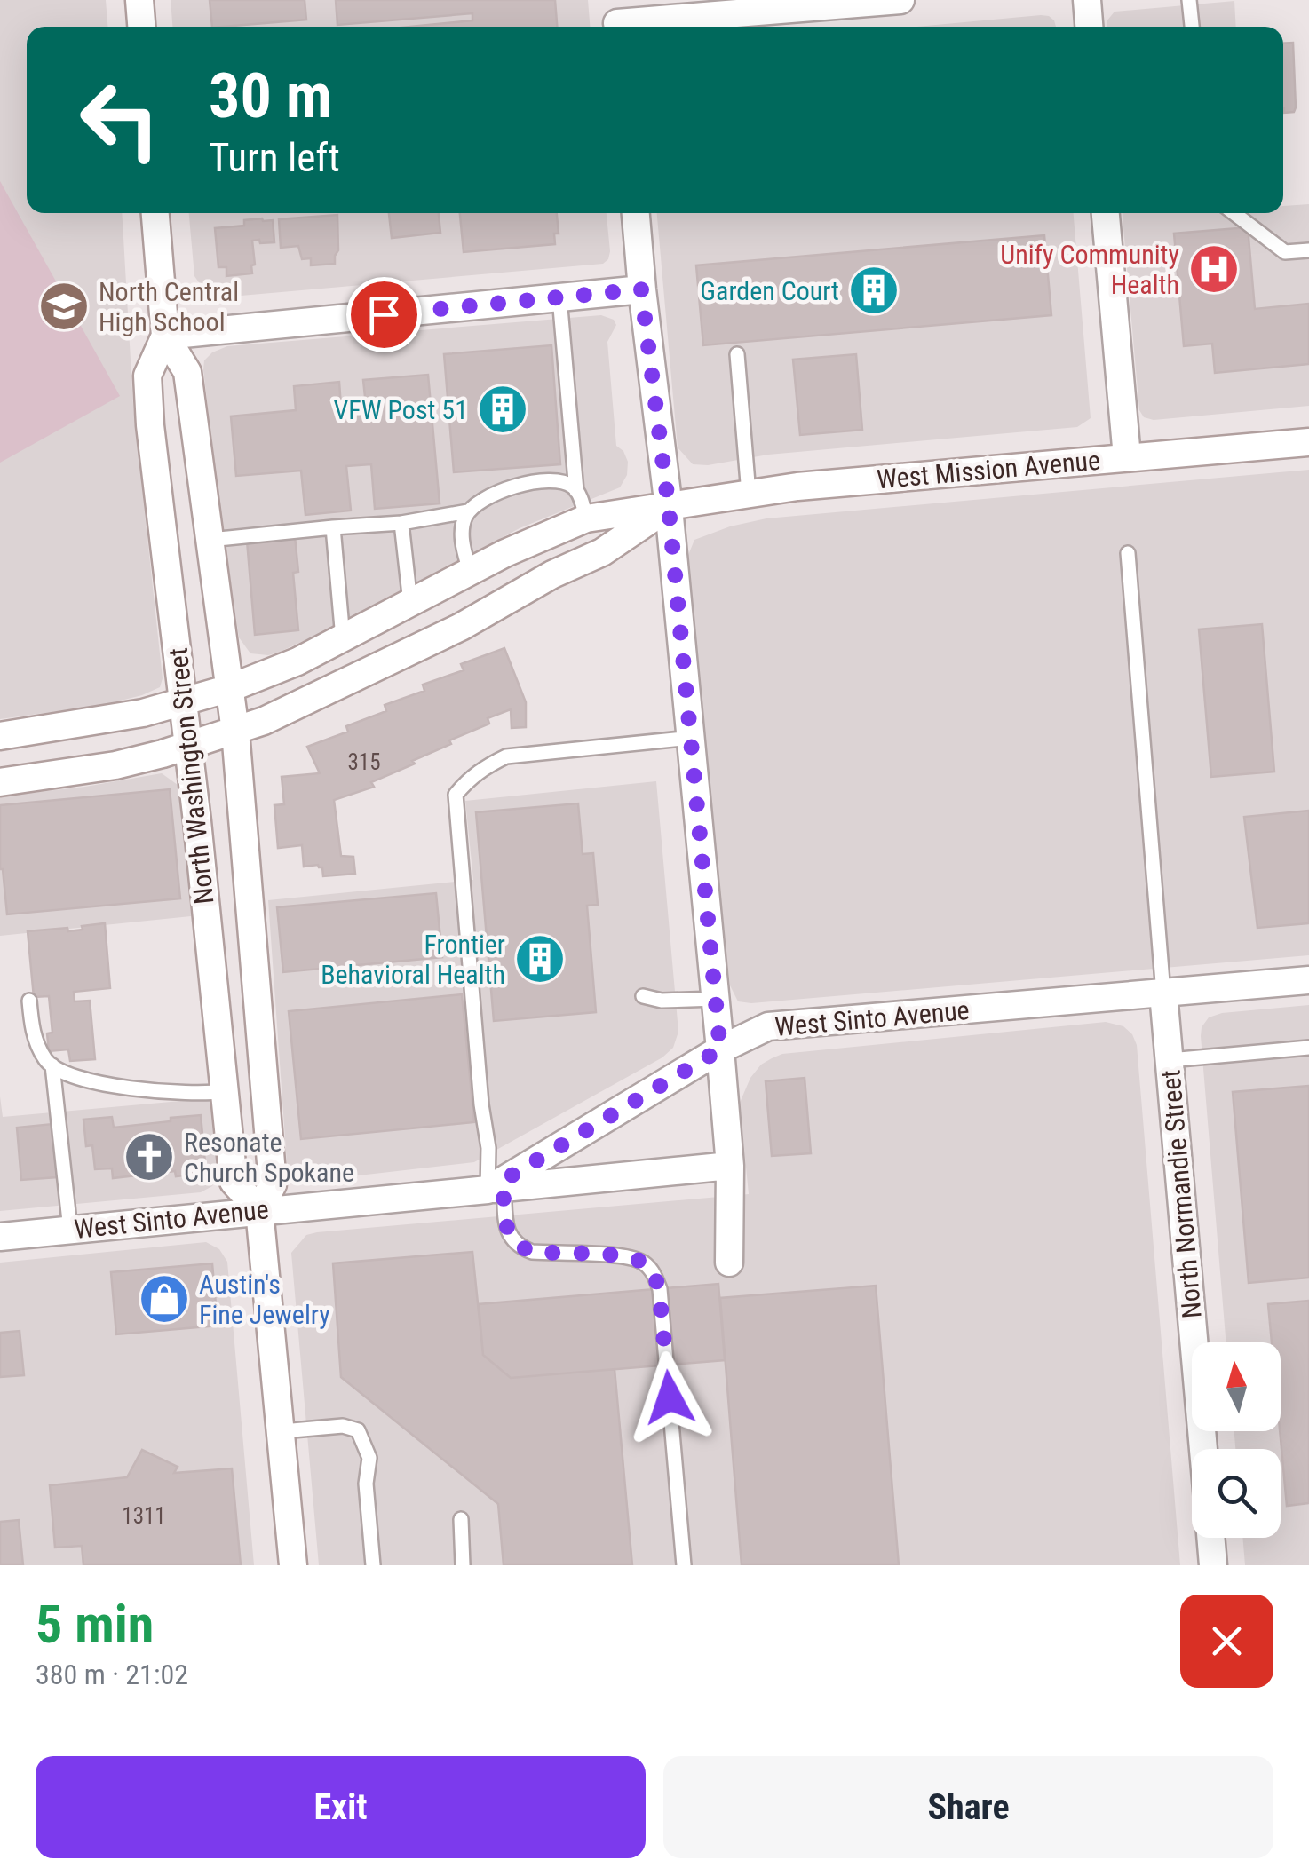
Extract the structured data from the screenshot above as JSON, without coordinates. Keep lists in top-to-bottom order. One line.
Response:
{"streets":{"street":["West Mission Avenue","North Washington Street","West Sinto Avenue","North Normandie Street"]},"crossings":[["West Mission Avenue","North Washington Street"],["North Washington Street","West Sinto Avenue"],["West Sinto Avenue","North Normandie Street"]],"places":{"hospital":["Unify Community Health"],"building":["Garden Court","VFW Post 51","Frontier Behavioral Health"],"school or university":["North Central High School"],"church":["Resonate Church Spokane"],"shop":["Austin's Fine Jewelry"]},"house_numbers":["315","1311"],"north":"top","page":{"turn":["30 m","Turn left"],"heading":["5 min","380 m · 21:02"],"buttons":["Exit","Share"]}}
